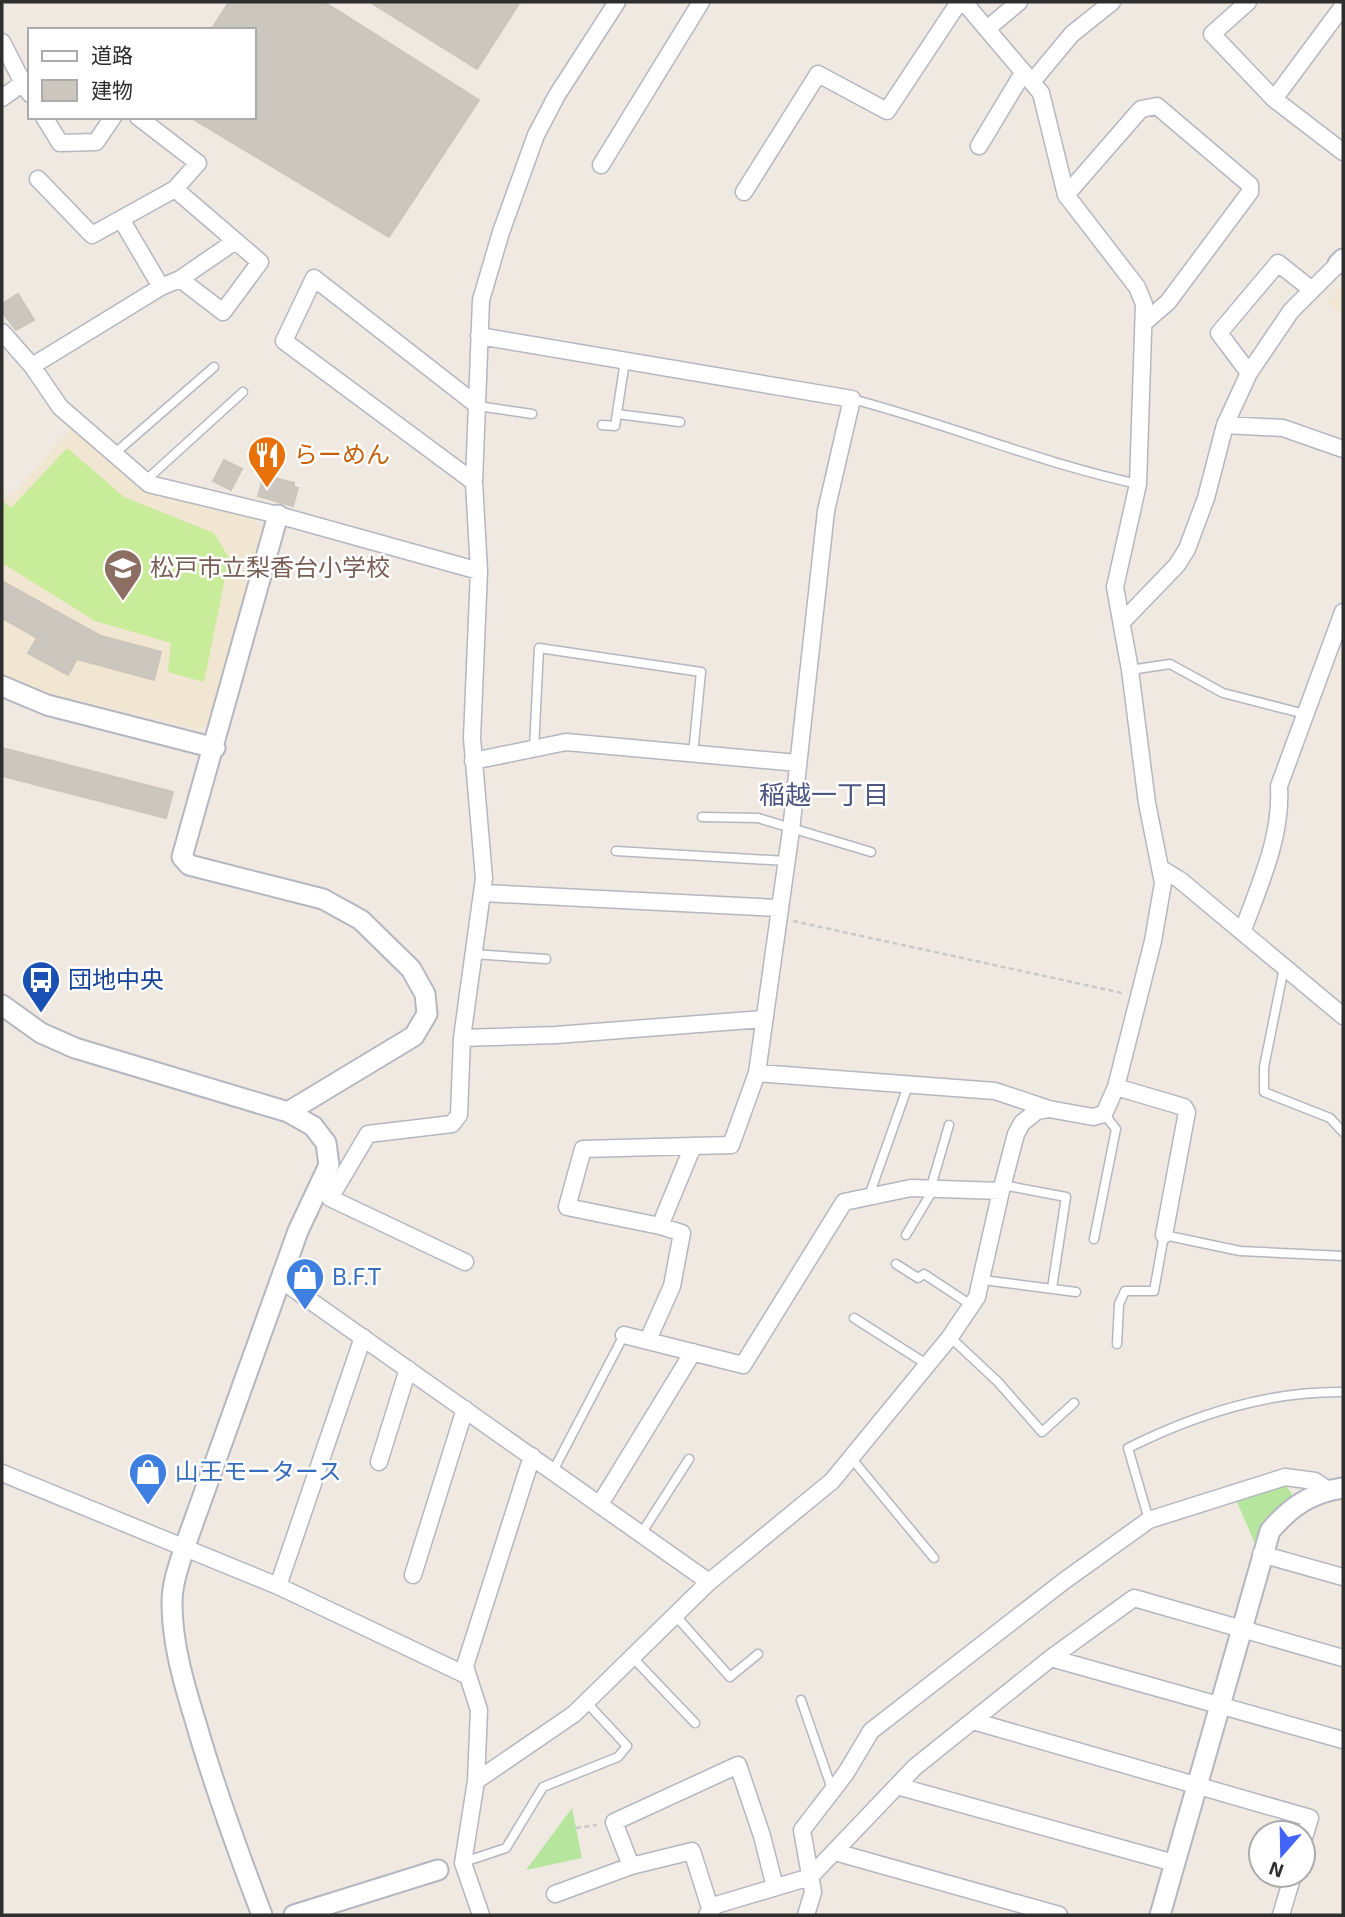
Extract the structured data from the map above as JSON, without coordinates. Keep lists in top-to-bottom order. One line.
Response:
{"districts":["稲越一丁目"],"places":{"restaurant":["らーめん"],"school or university":["松戸市立梨香台小学校"],"bus stop":["団地中央"],"shop":["B.F.T","山王モータース"]},"legend":["道路","建物"],"north":"bottom"}
